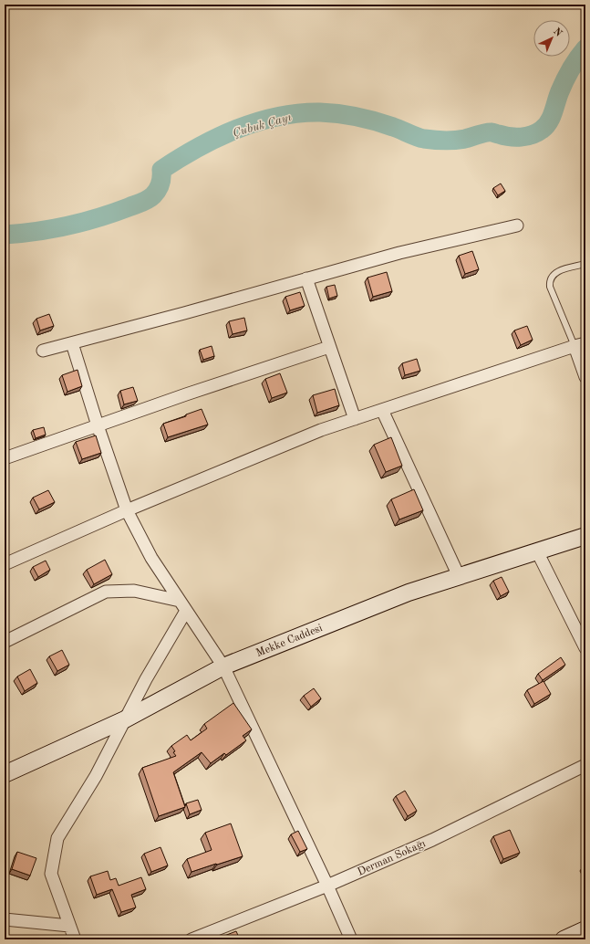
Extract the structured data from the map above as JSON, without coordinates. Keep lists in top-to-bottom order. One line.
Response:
{"streets":{"street":["Mekke Caddesi","Derman Sokağı"]},"water":["Çubuk Çayı"],"north":"top right"}
